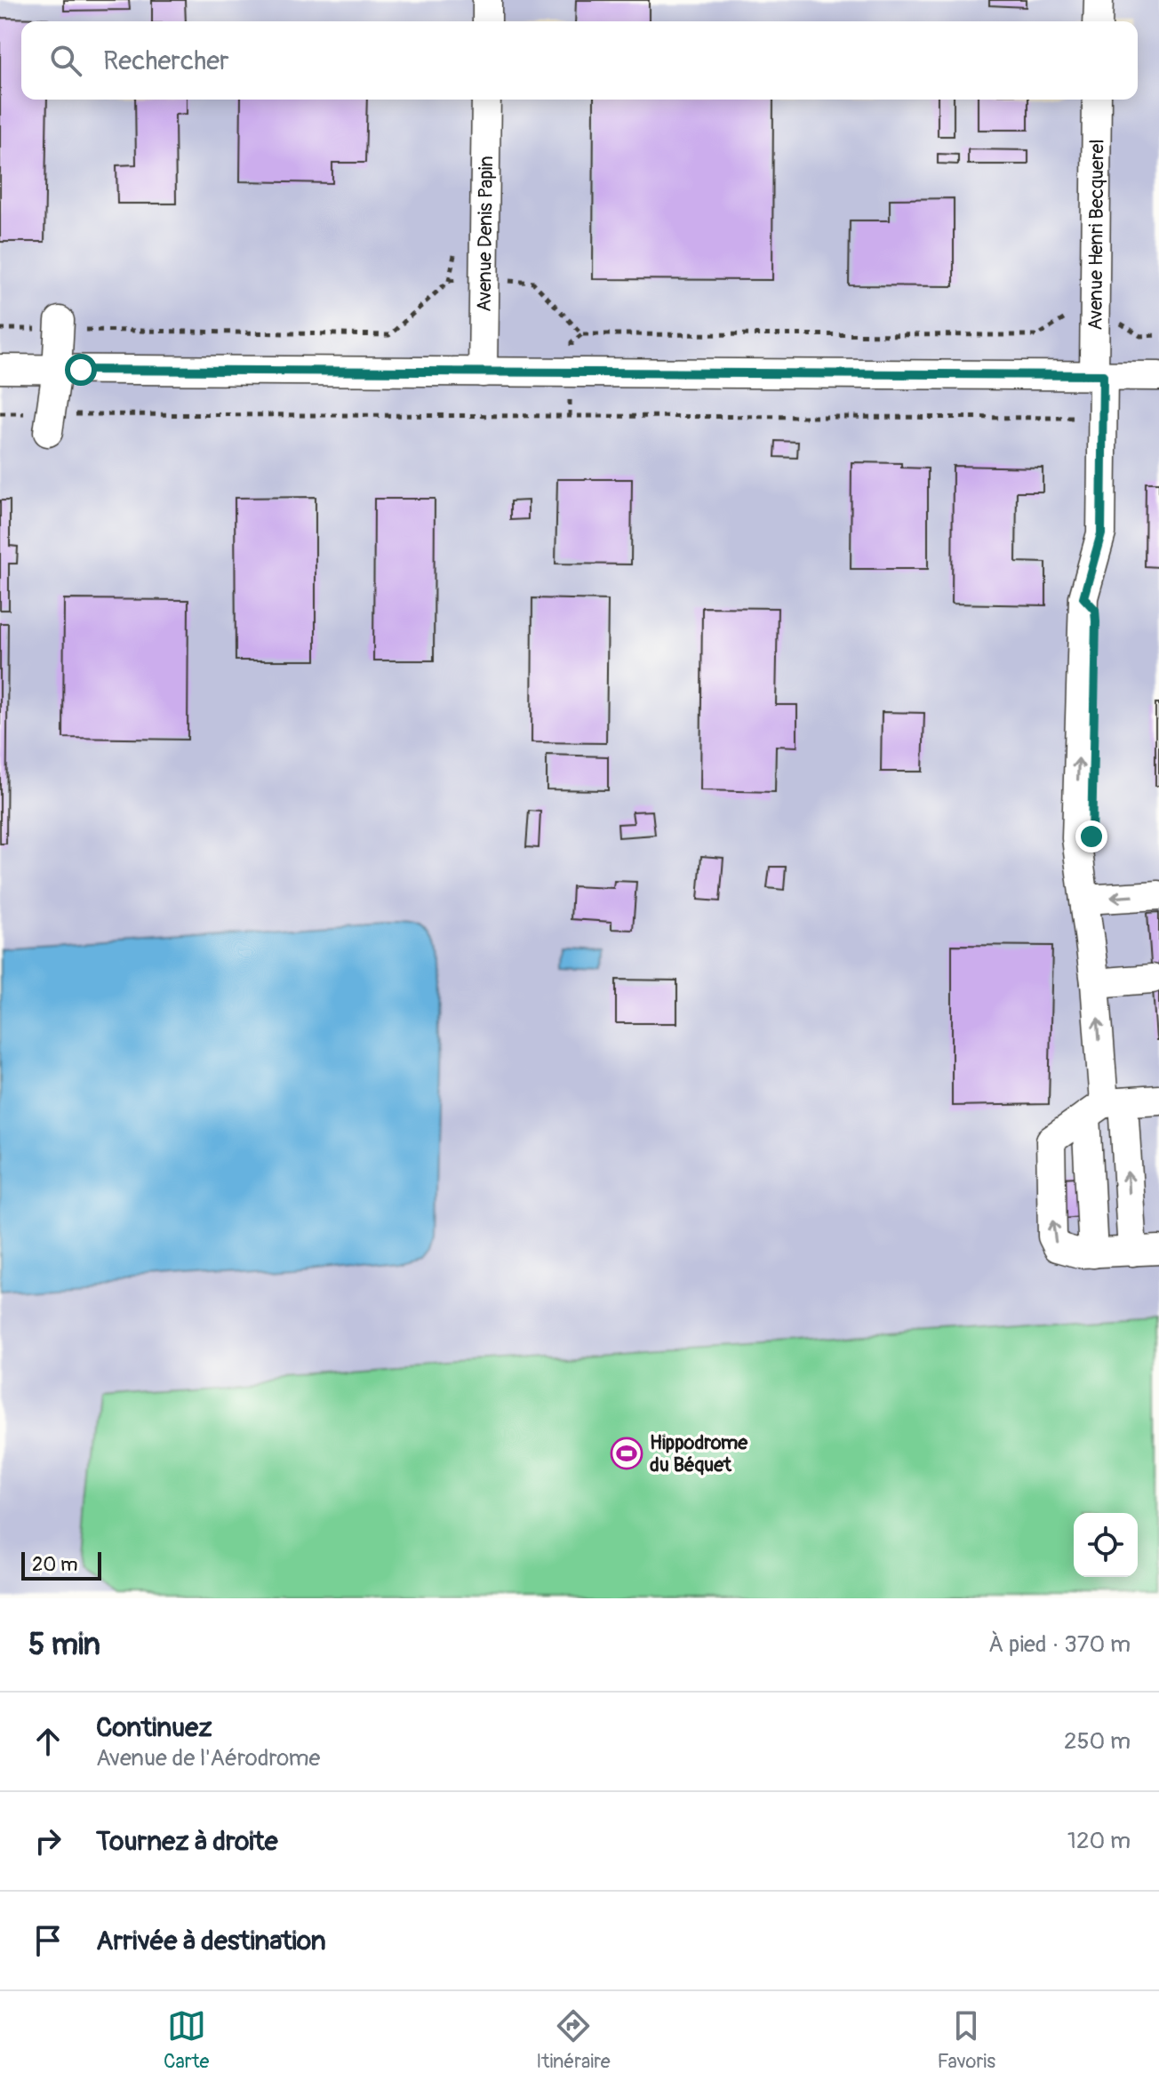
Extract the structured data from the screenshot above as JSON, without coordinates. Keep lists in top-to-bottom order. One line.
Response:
{"streets":{"street":["Avenue Denis Papin","Avenue Henri Becquerel"]},"one_way":["Avenue Henri Becquerel"],"places":{"sports":["Hippodrome du Béquet"]},"scale_bar":"20 m","page":{"search":"Rechercher","scale":"20 m","heading":["5 min","À pied · 370 m"],"list":[["Continuez","Avenue de l'Aérodrome","250 m"],["Tournez à droite","120 m"],"Arrivée à destination"],"nav":["Carte","Itinéraire","Favoris"]}}
